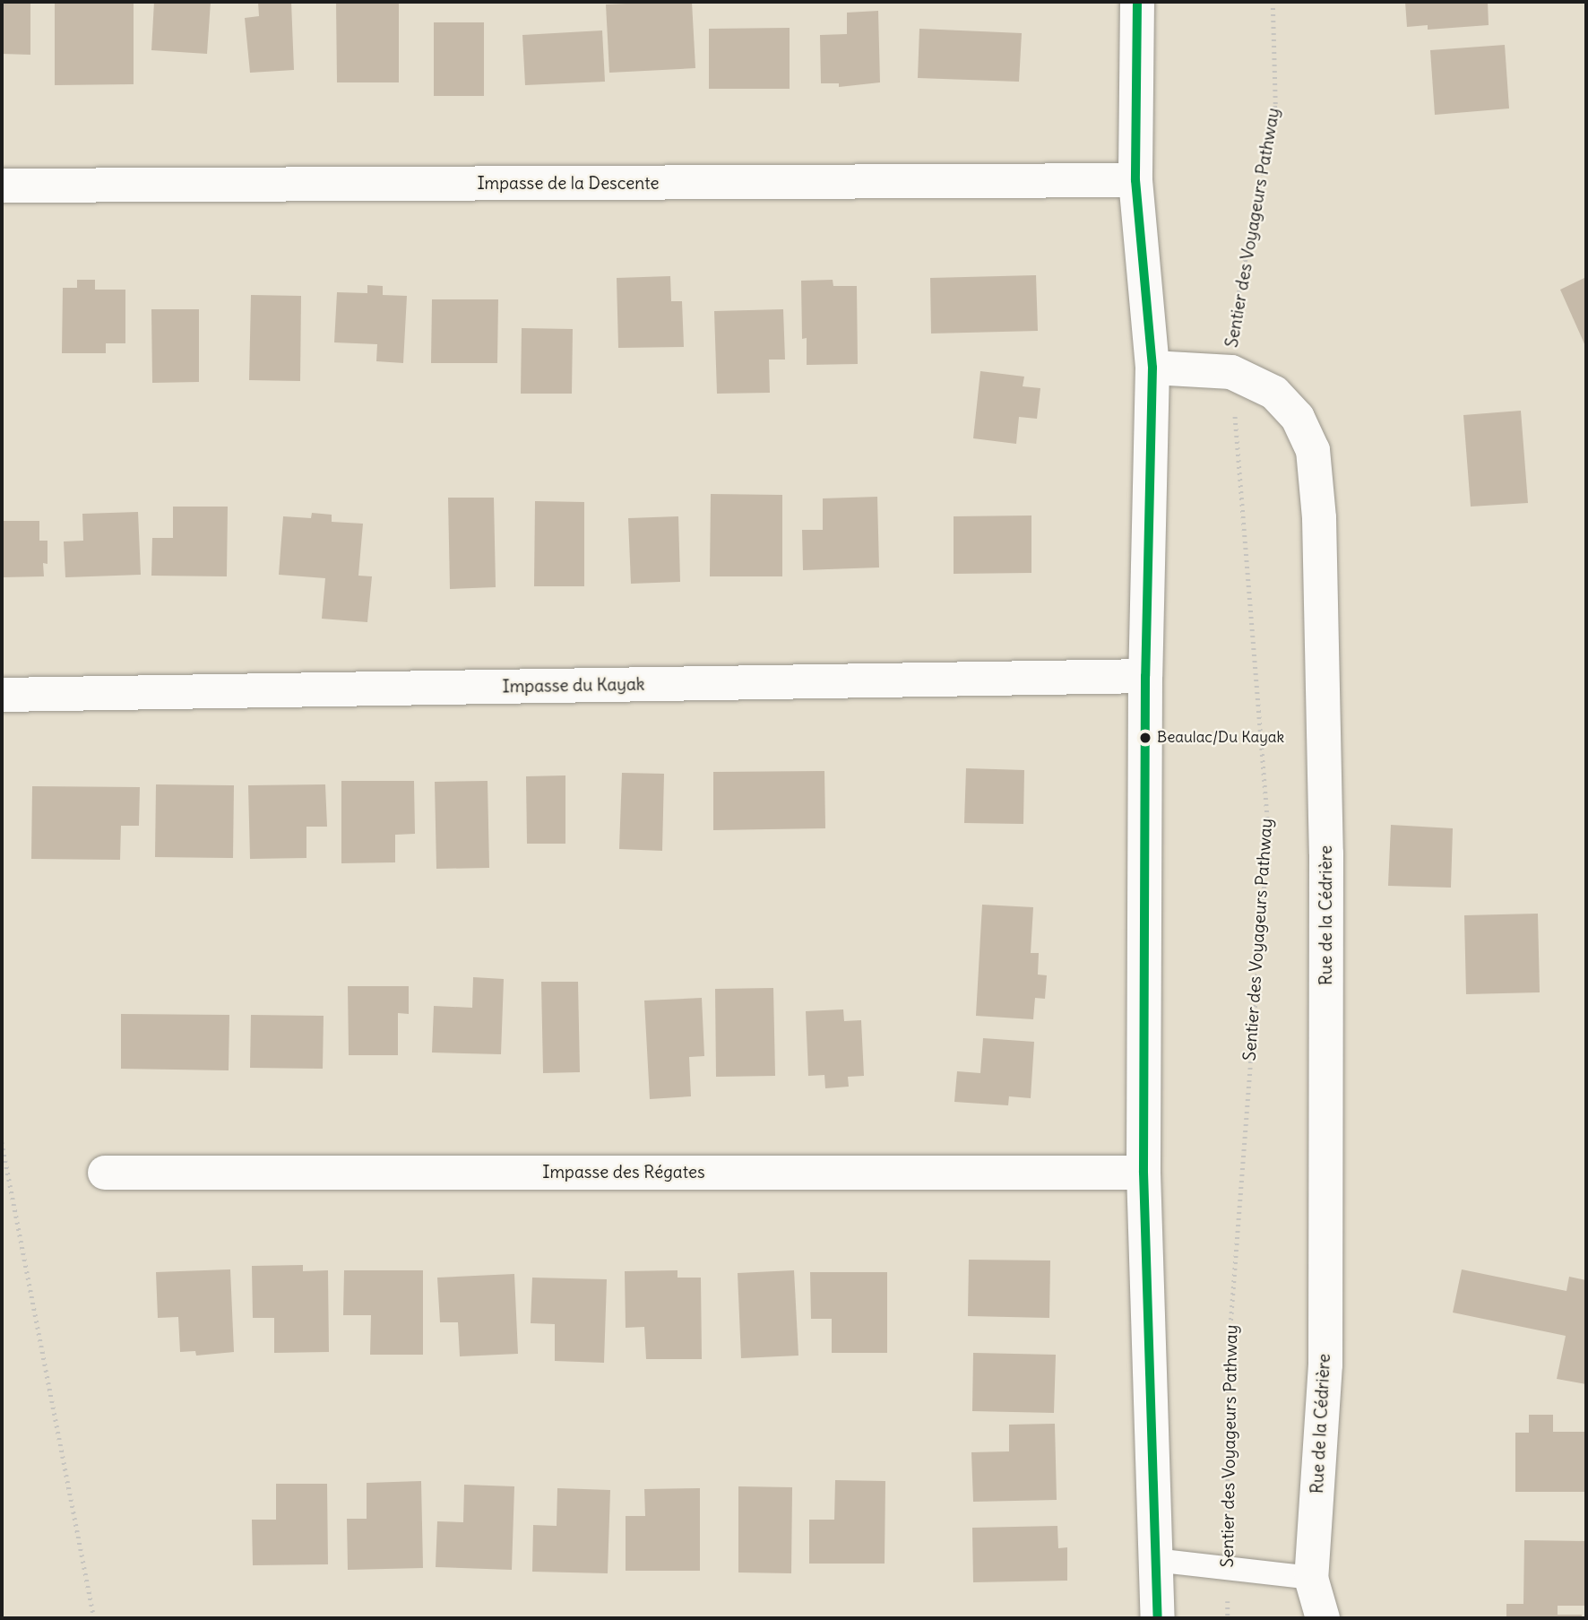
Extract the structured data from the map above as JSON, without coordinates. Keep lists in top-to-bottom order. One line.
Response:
{"streets":{"street":["Impasse de la Descente","Impasse du Kayak","Rue de la Cédrière","Impasse des Régates"],"path":["Sentier des Voyageurs Pathway"]},"crossings":[["Sentier des Voyageurs Pathway","Rue de la Cédrière"]],"places":["Beaulac/Du Kayak"]}
